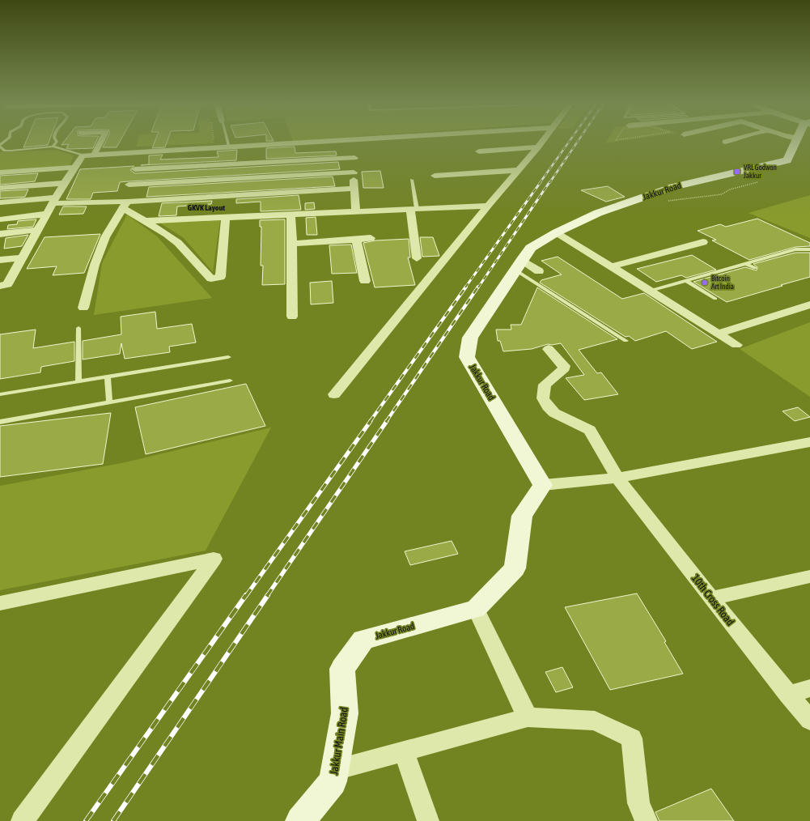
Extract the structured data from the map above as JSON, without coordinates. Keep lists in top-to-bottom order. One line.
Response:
{"streets":{"street":["Jakkur Road","10th Cross Road","Jakkur Main Road"]},"crossings":[["Jakkur Road","Jakkur Main Road"]],"districts":["GKVK Layout"],"places":{"transit":["VRL Godwon Jakkur"],"other":["Bitcoin Art India"]}}
